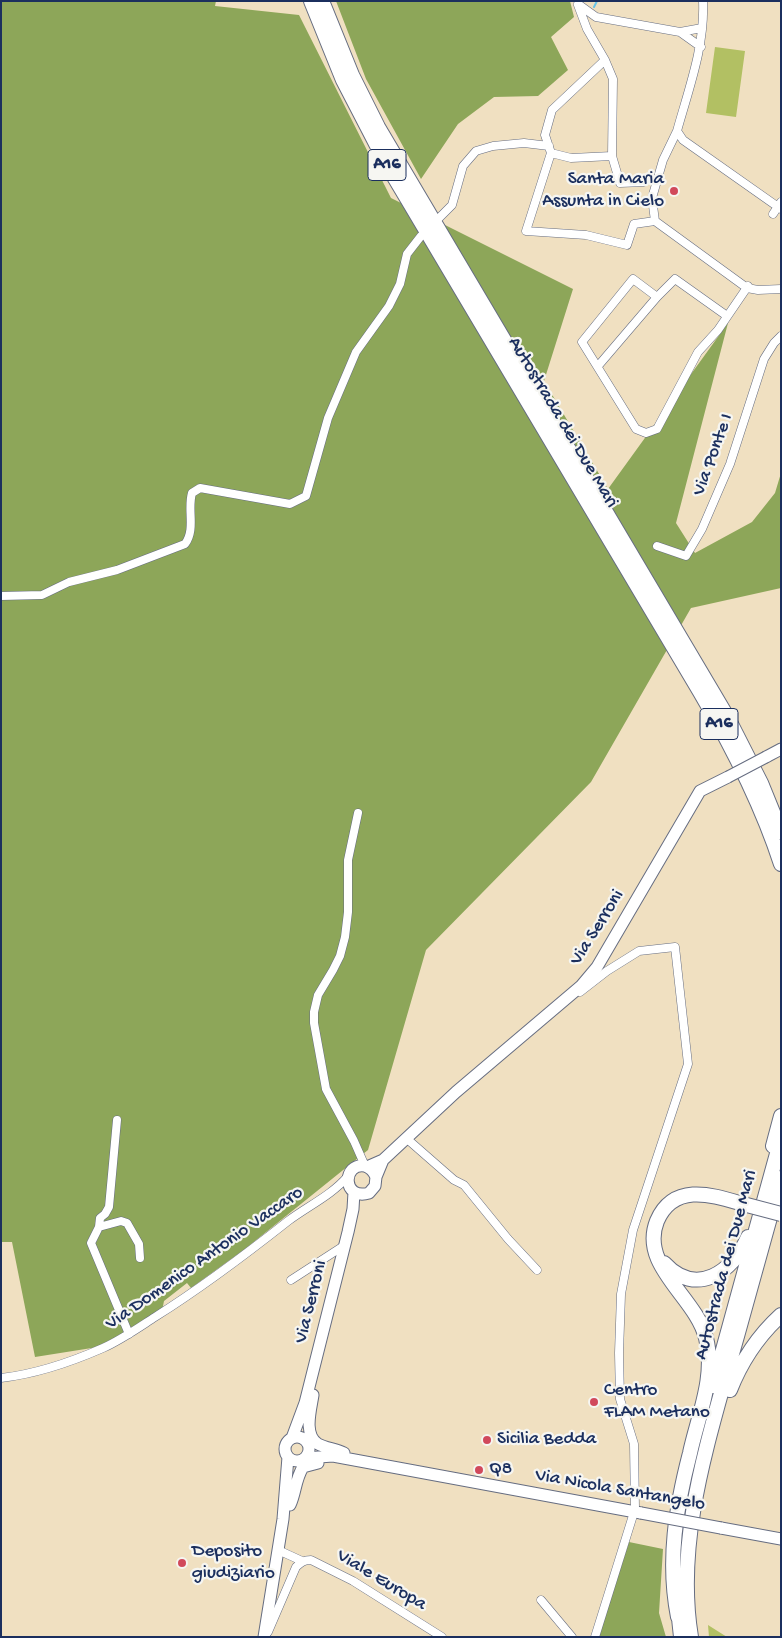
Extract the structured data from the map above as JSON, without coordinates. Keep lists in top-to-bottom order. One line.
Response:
{"streets":{"highway":["A16","Autostrada dei Due Mari"],"main road":["Via Serroni","Via Nicola Santangelo"],"street":["Via Ponte I","Via Domenico Antonio Vaccaro","Viale Europa"]},"crossings":[["Via Serroni","Via Domenico Antonio Vaccaro"]],"places":["Santa Maria Assunta in Cielo","Centro FLAM Metano","Sicilia Bedda","Q8","Deposito giudiziario"]}
